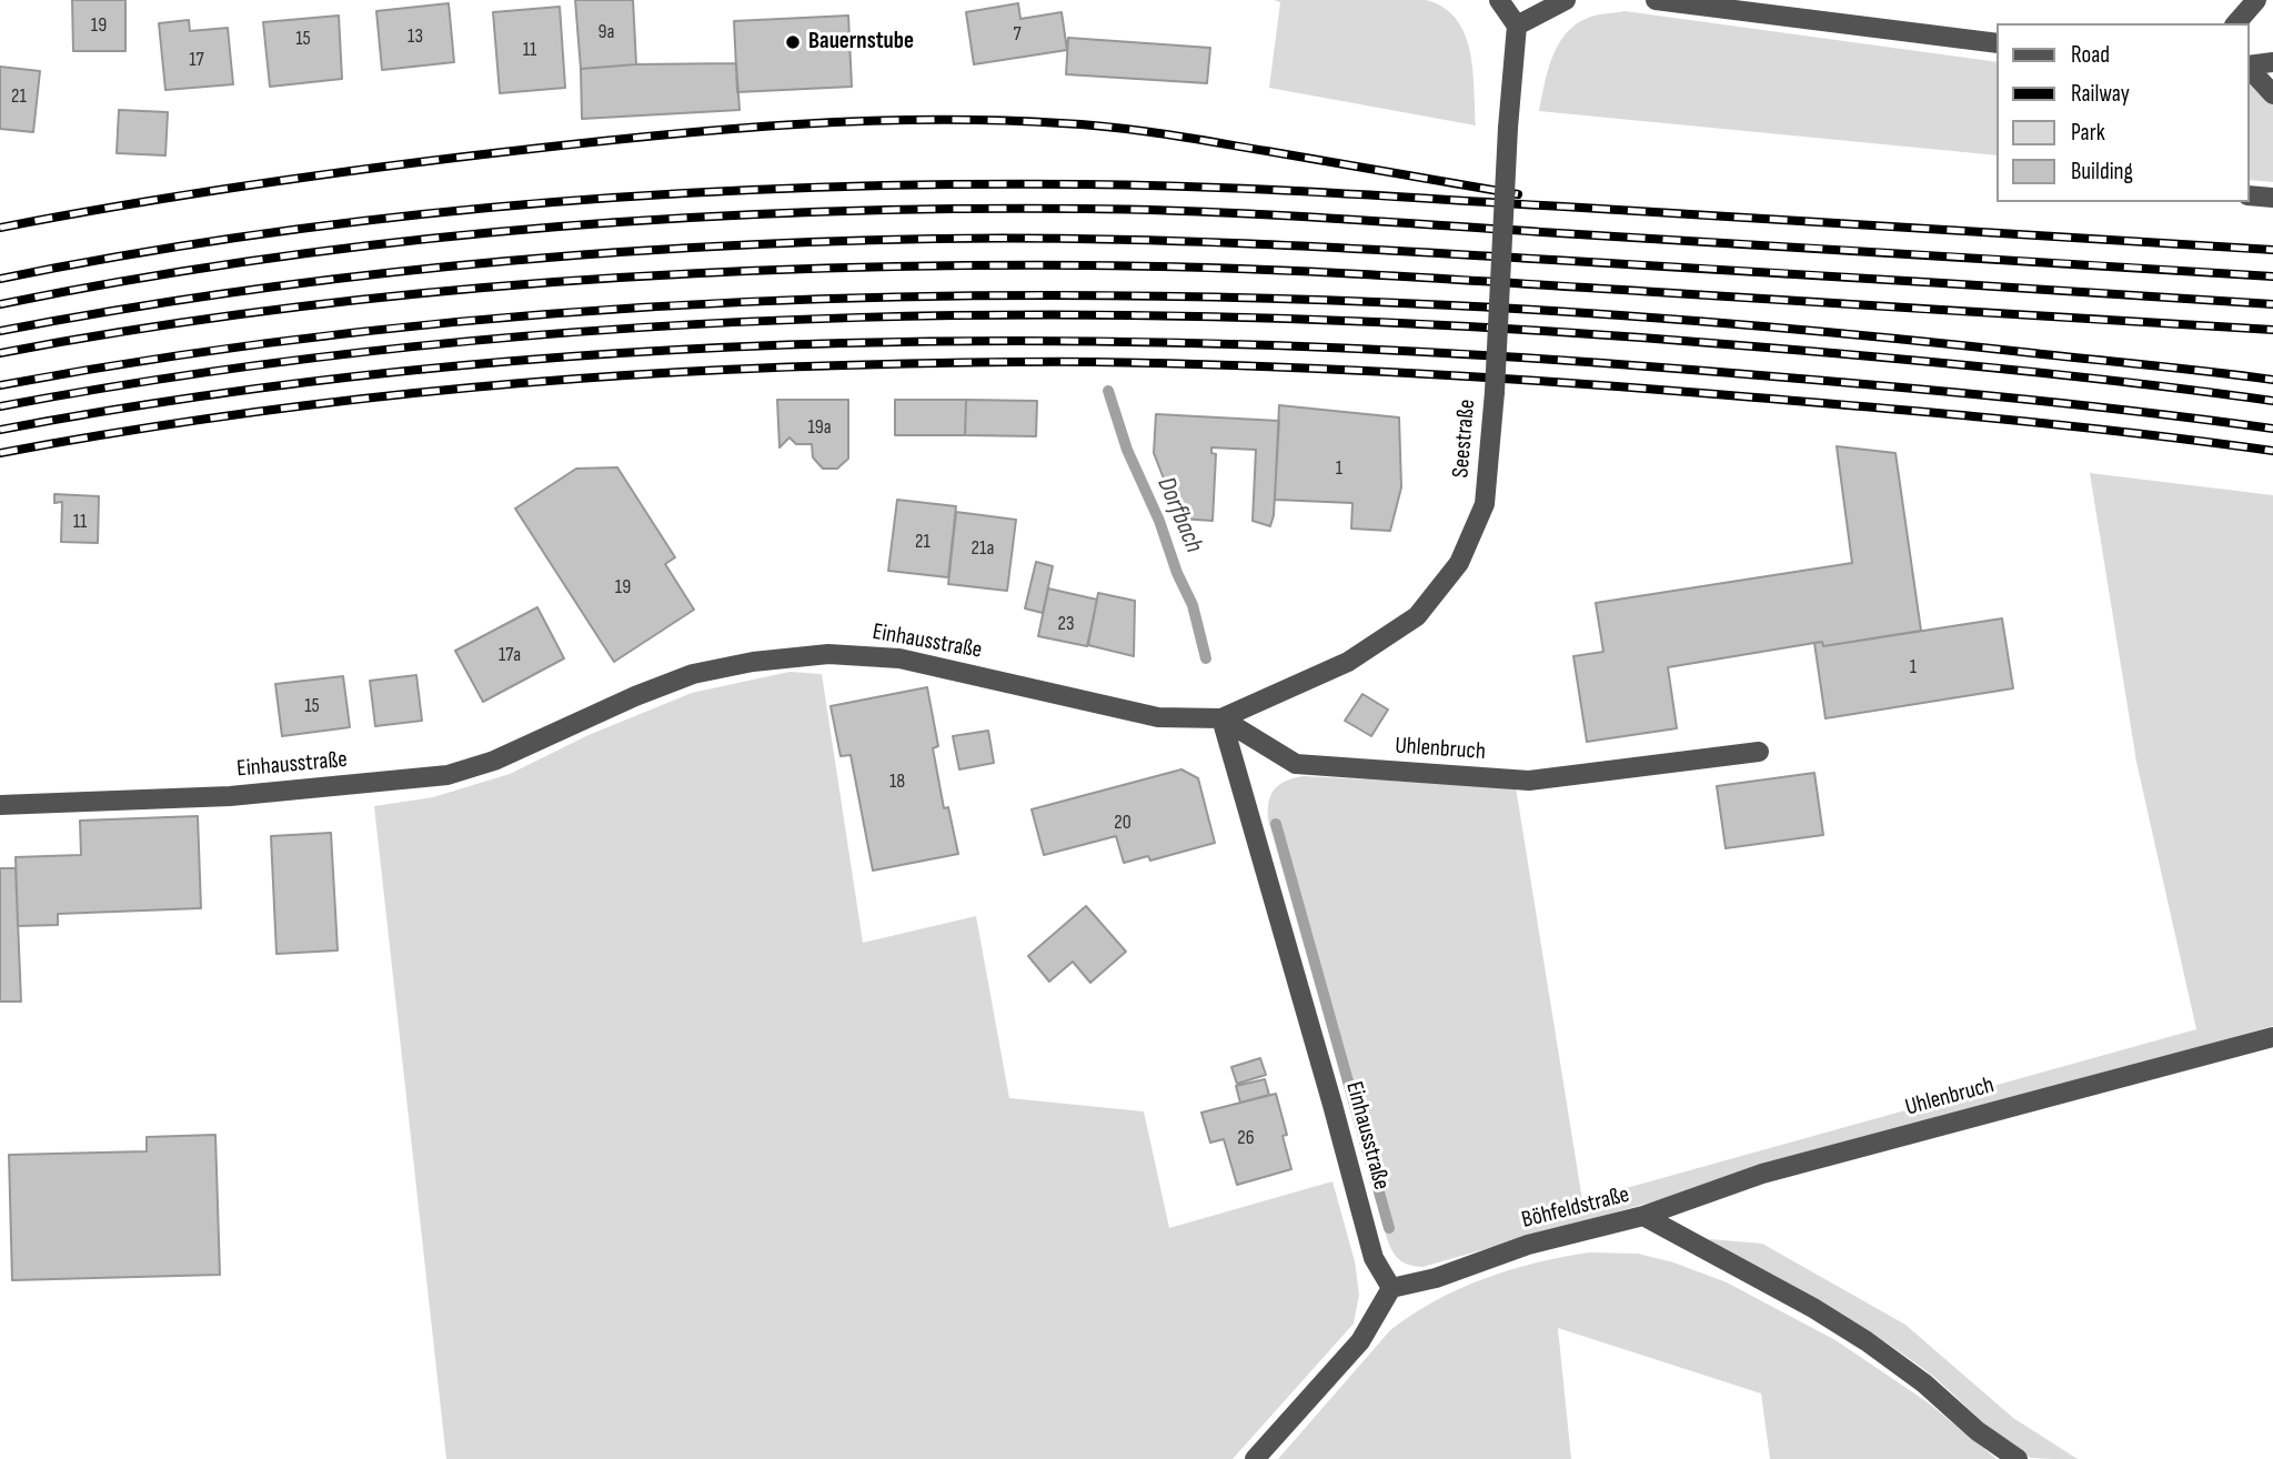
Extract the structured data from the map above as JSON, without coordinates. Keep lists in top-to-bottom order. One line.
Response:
{"streets":{"street":["Seestraße","Einhausstraße","Uhlenbruch","Böhfeldstraße"]},"crossings":[["Seestraße","Einhausstraße"],["Seestraße","Uhlenbruch"],["Einhausstraße","Uhlenbruch"],["Einhausstraße","Böhfeldstraße"],["Uhlenbruch","Böhfeldstraße"]],"water":["Dorfbach"],"places":["Bauernstube"],"house_numbers":["19","9a","7","13","15","11","17","21","19a","1","11","21","21a","19","23","17a","1","15","18","20","26"],"legend":["Road","Railway","Park","Building"]}
